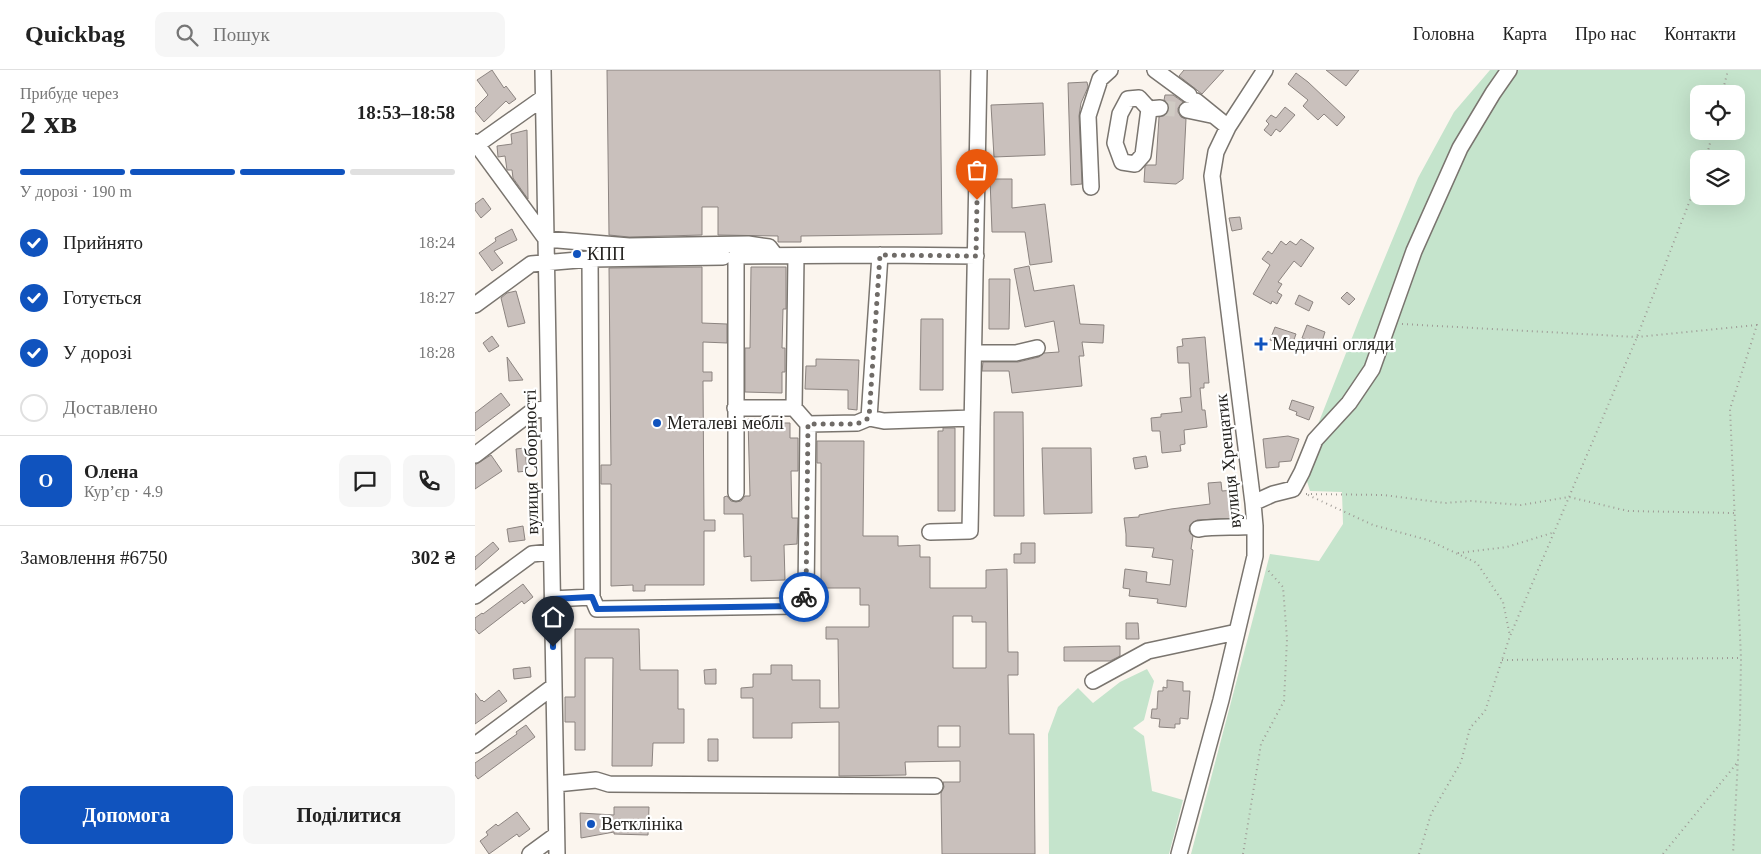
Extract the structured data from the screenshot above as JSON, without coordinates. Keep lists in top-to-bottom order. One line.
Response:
{"streets":{"street":["вулиця Хрещатик","вулиця Соборності"]},"places":{"other":["КПП","Металеві меблі","Ветклініка"],"health":["Медичні огляди"]},"page":{"header":"Quickbag","search":"Пошук","nav":["Головна","Карта","Про нас","Контакти"],"heading":["2 хв","Прибуде через","18:53–18:58"],"panel":["Олена","Кур’єр · 4.9","Замовлення #6750","302 ₴"],"bar":"У дорозі · 190 m","list":[["Прийнято","18:24"],["Готується","18:27"],["У дорозі","18:28"],"Доставлено"],"round":"О","buttons":["Допомога","Поділитися"]}}
